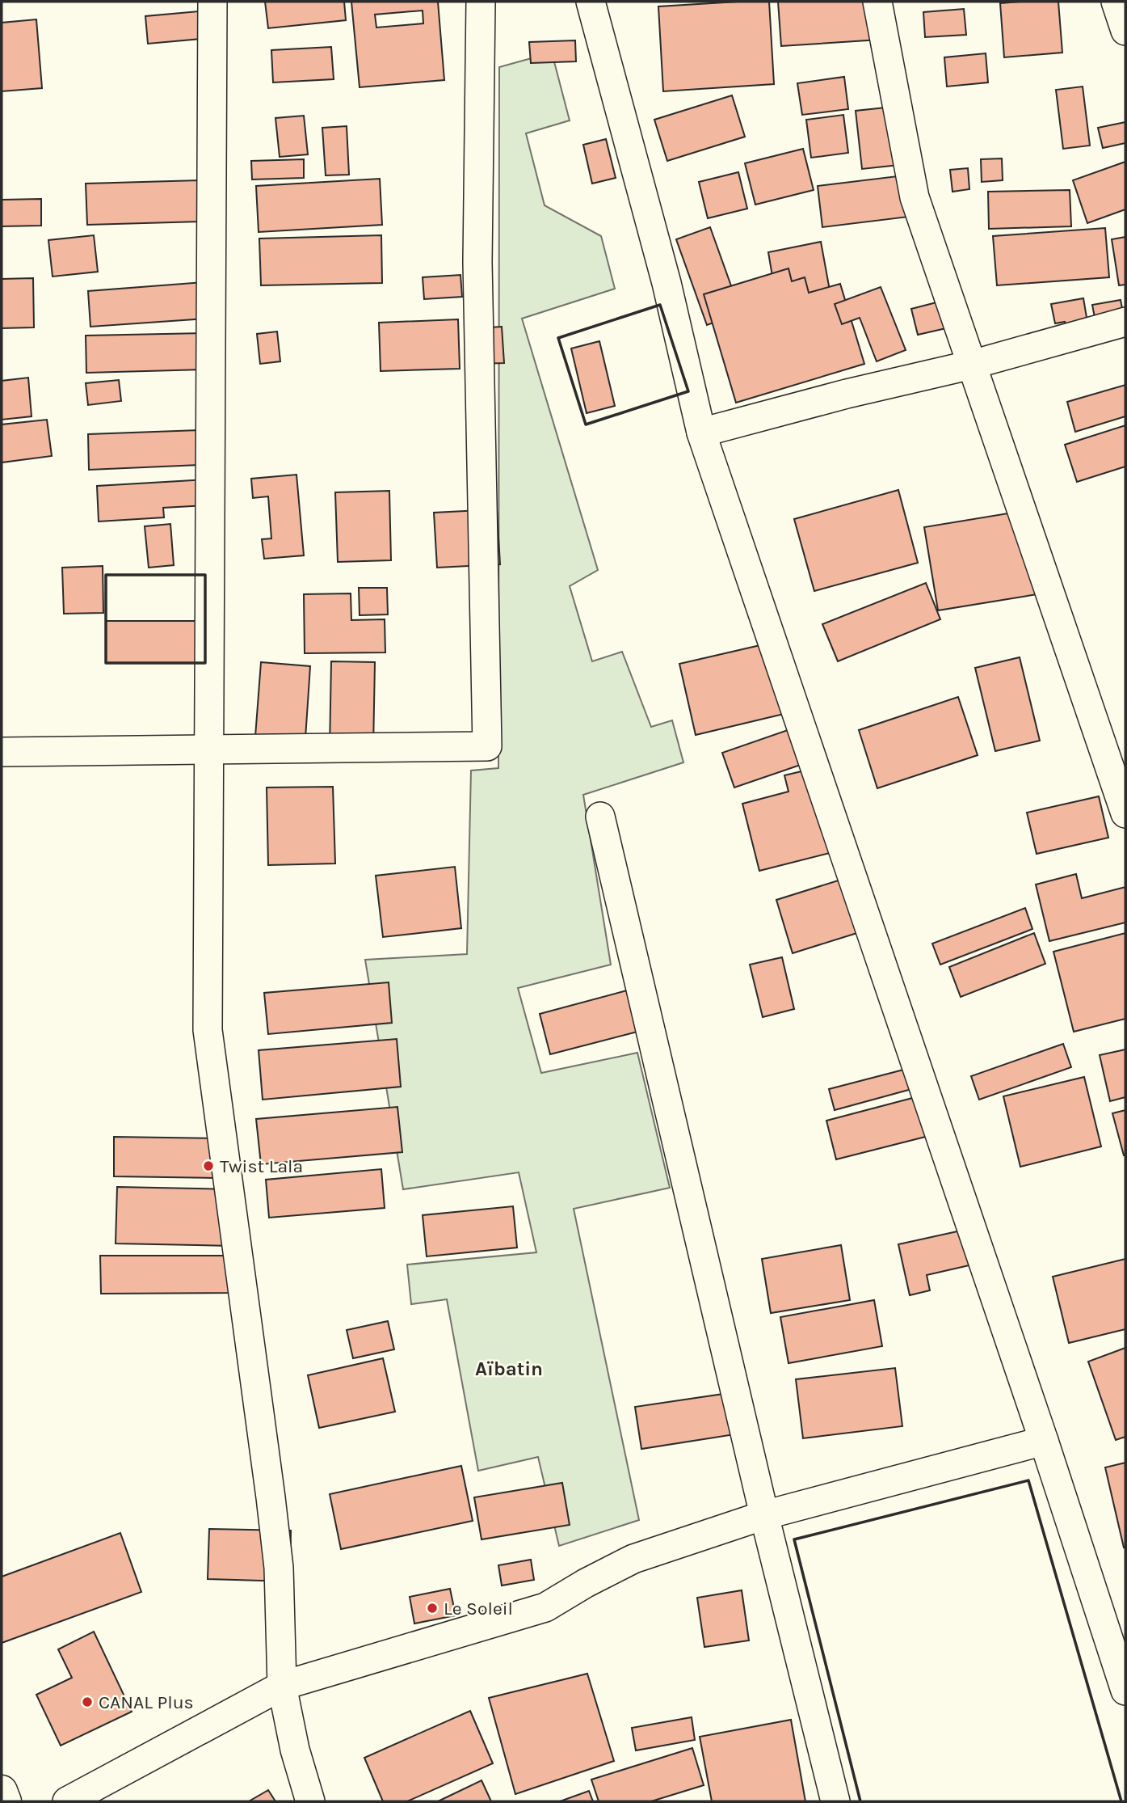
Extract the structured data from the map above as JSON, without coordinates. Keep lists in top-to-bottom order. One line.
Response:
{"districts":["Aïbatin"],"places":["Twist Lala","Le Soleil","CANAL Plus"]}
